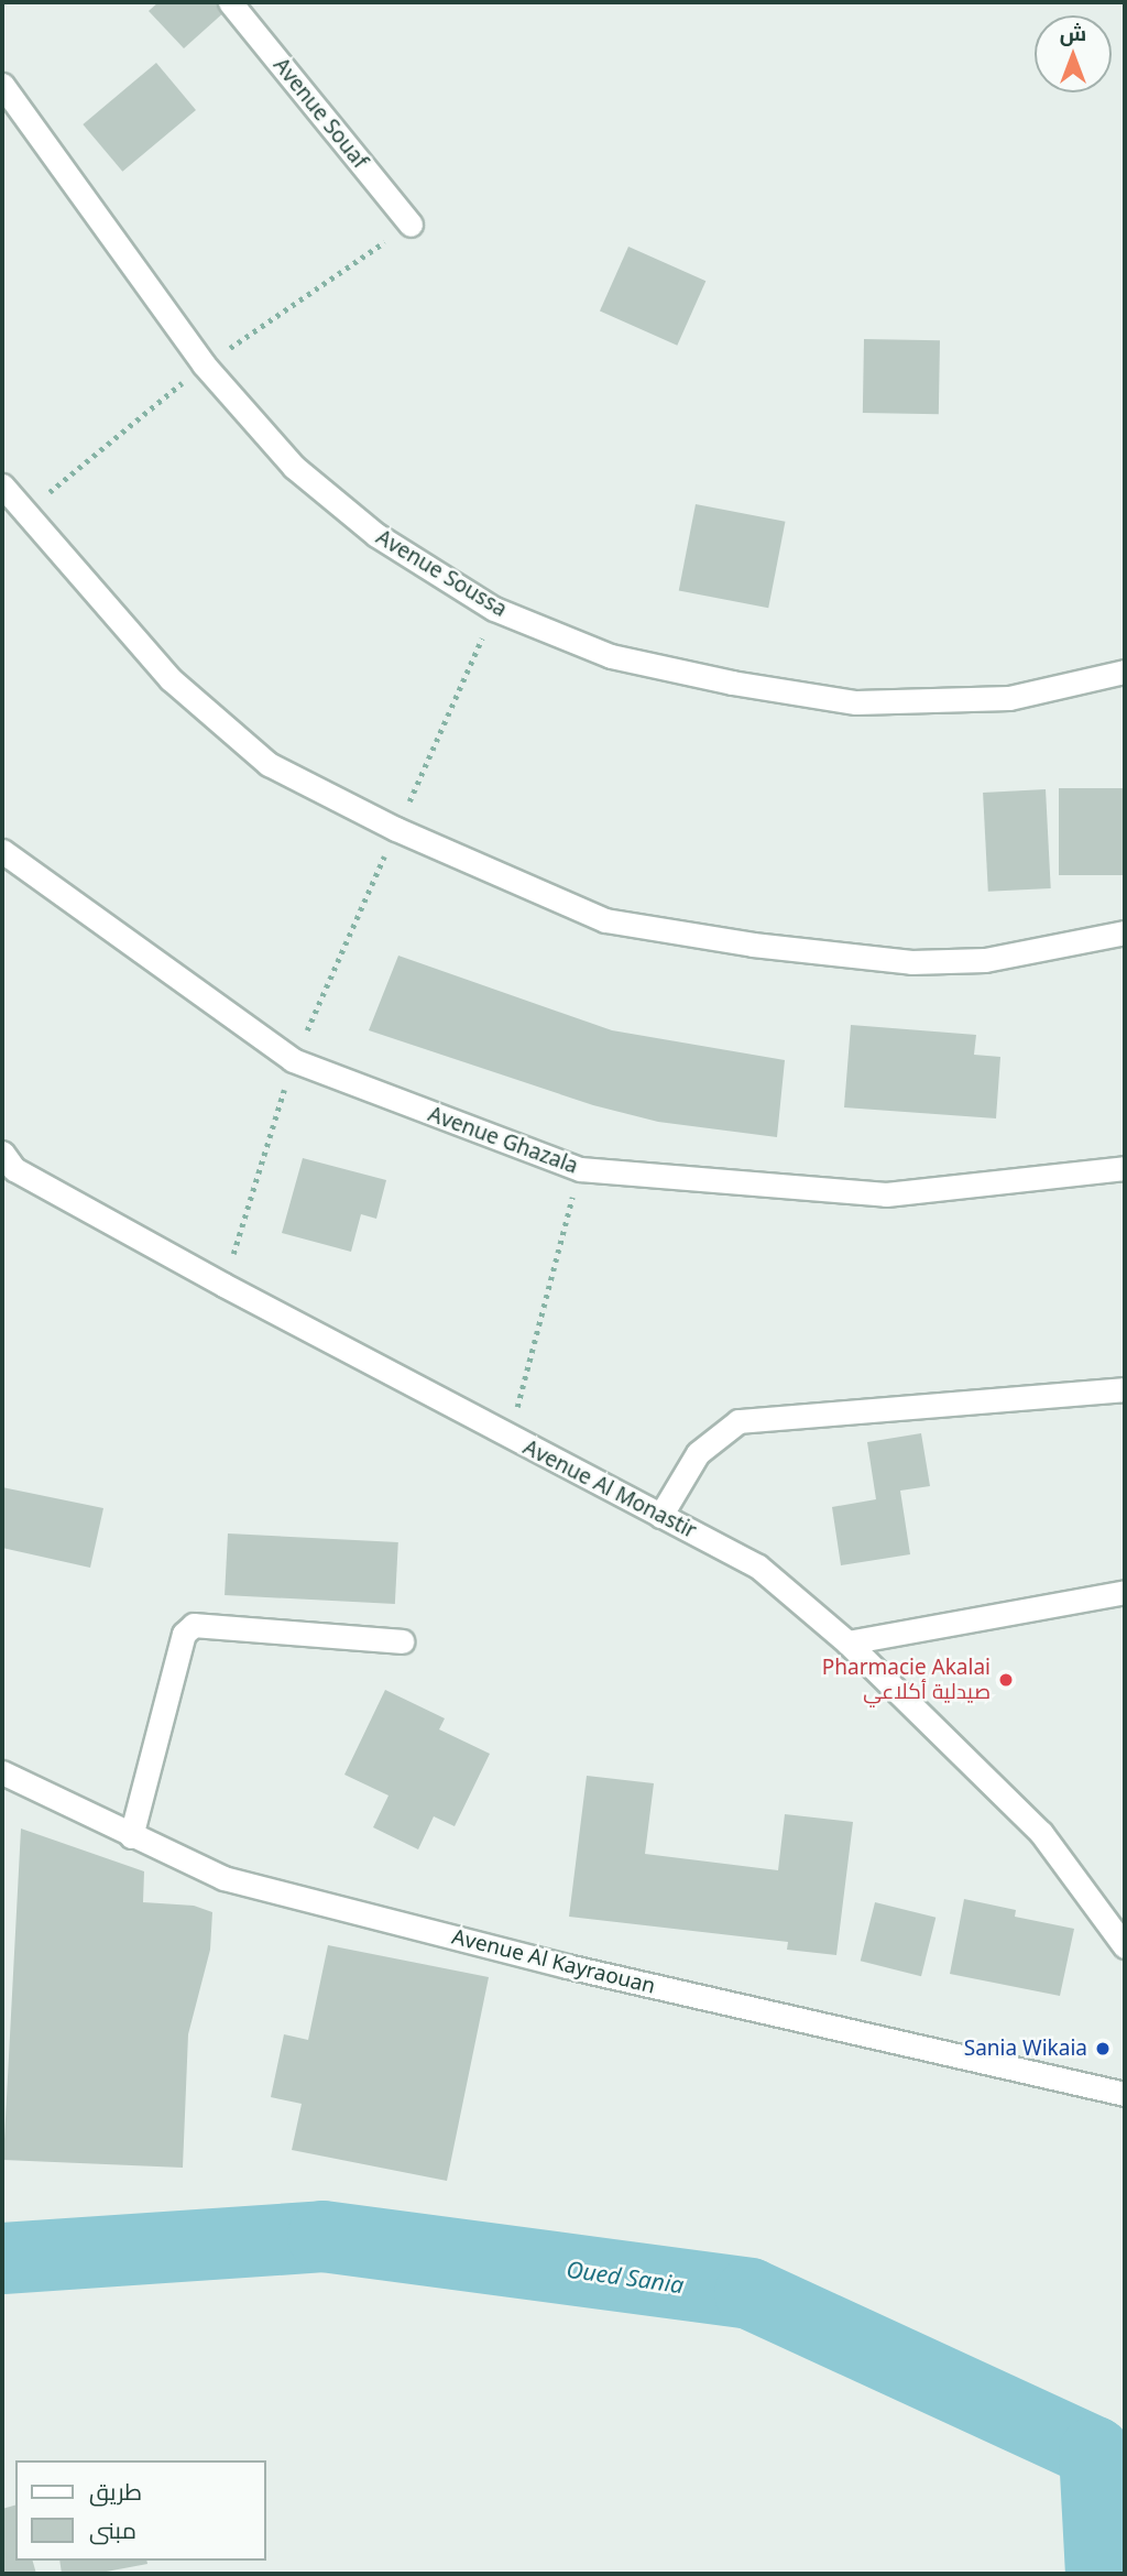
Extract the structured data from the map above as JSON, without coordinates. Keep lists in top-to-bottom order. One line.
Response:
{"streets":{"street":["Avenue Souaf","Avenue Soussa","Avenue Ghazala","Avenue Al Monastir","Avenue Al Kayraouan"]},"water":["Oued Sania"],"places":["Pharmacie Akalai صيدلية أكلاعي","Sania Wikaia"],"legend":["طريق","مبنى"],"north":"top"}
